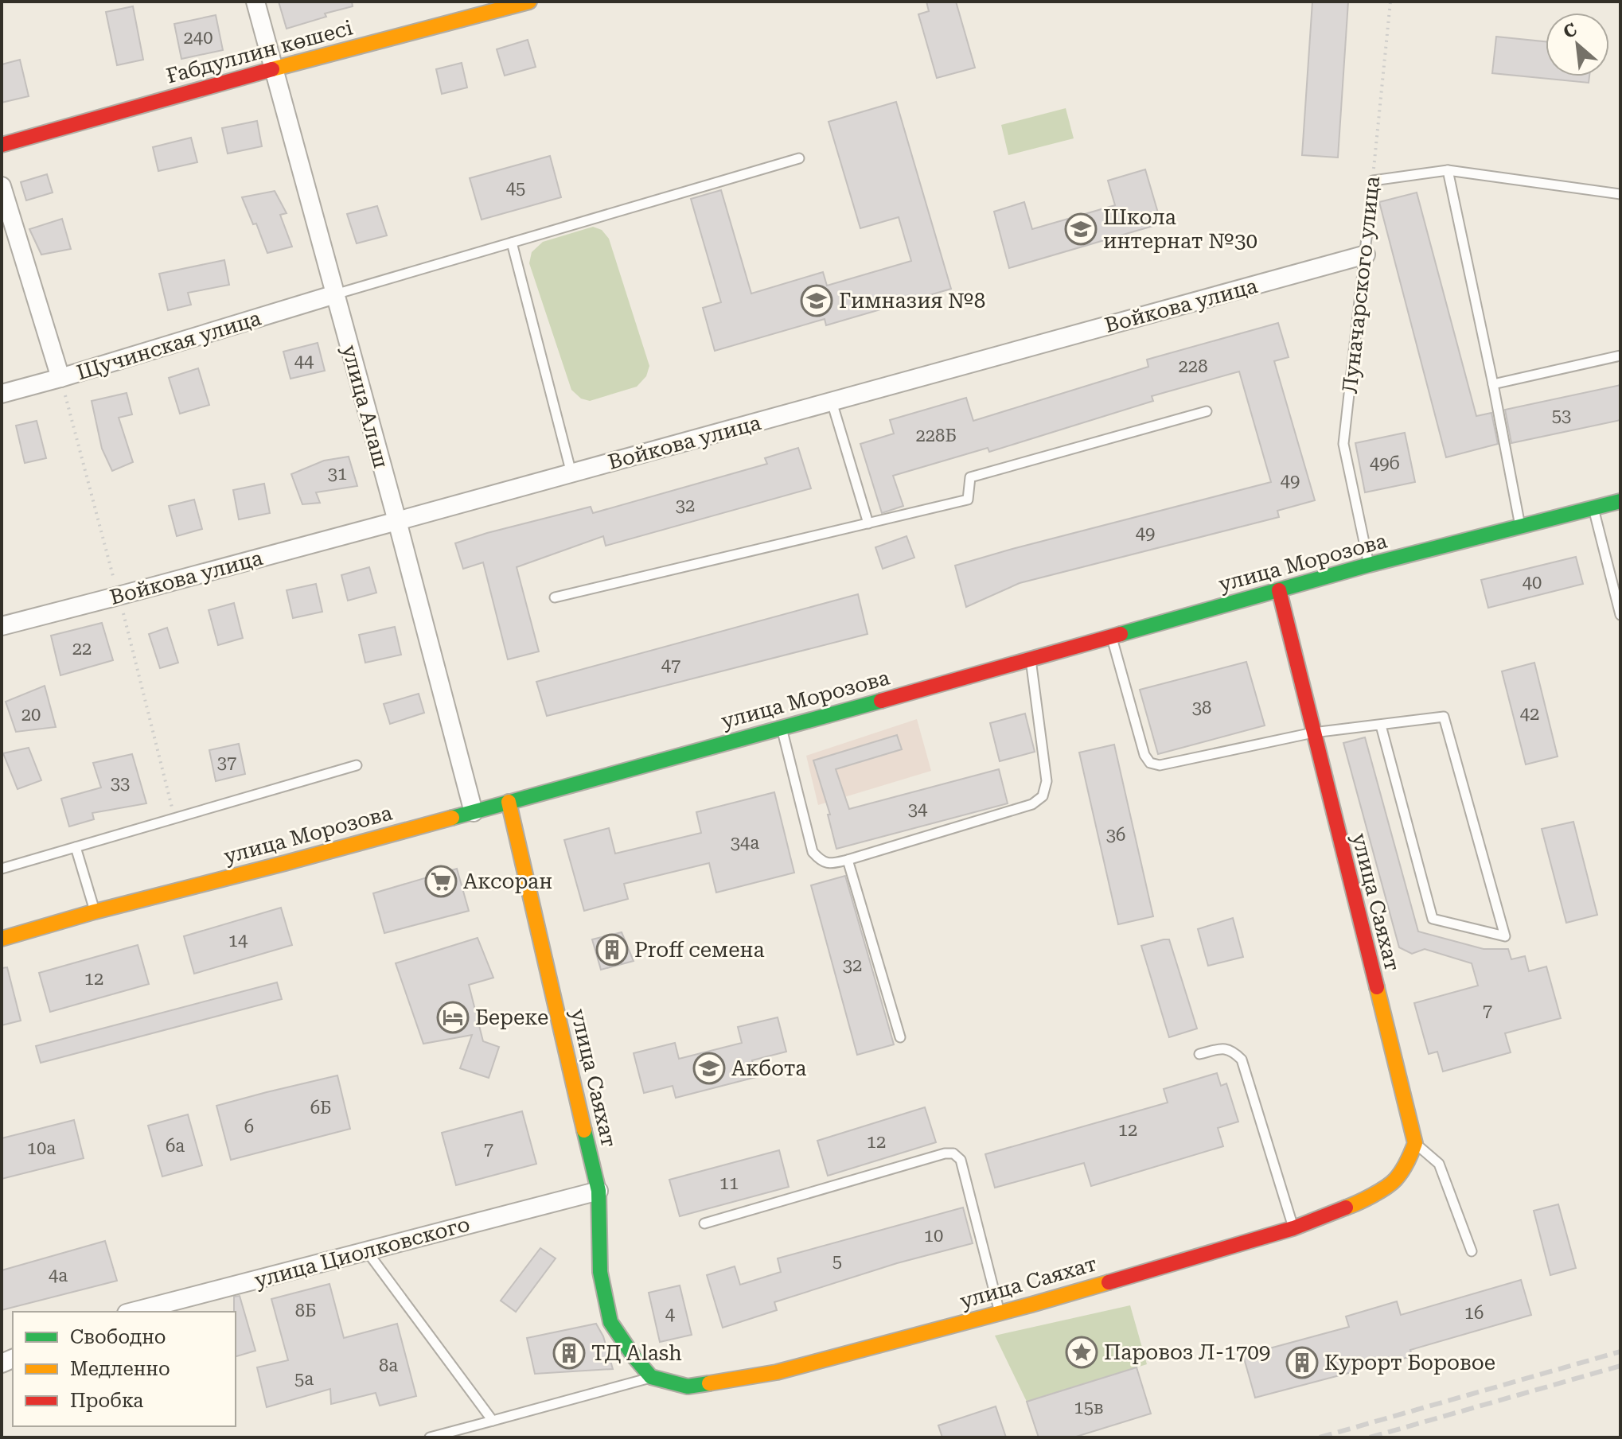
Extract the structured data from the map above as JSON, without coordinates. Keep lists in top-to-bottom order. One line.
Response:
{"streets":{"street":["Ғабдуллин көшесі","Войкова улица","Щучинская улица","улица Алаш","улица Морозова","улица Саяхат","улица Циолковского"],"lane":["Луначарского улица"]},"crossings":[["Ғабдуллин көшесі","улица Алаш"],["Луначарского улица","Войкова улица"],["Луначарского улица","улица Морозова"],["Войкова улица","улица Алаш"],["Щучинская улица","улица Алаш"],["улица Алаш","улица Морозова"],["улица Морозова","улица Саяхат"],["улица Саяхат","улица Циолковского"]],"places":{"school or university":["Школа интернат №30","Гимназия №8","Акбота"],"supermarket":["Аксоран"],"building":["Proff семена","ТД Alash","Курорт Боровое"],"hotel":["Береке"],"place":["Паровоз Л-1709"]},"house_numbers":["240","45","44","228","53","228Б","49б","31","49","32","49","40","22","47","38","42","20","37","33","34","36","34а","14","32","12","7","6Б","6","12","12","6а","10а","7","11","10","5","4а","8Б","16","4","8а","5а","15в"],"legend":["Свободно","Медленно","Пробка"],"north":"top left"}
